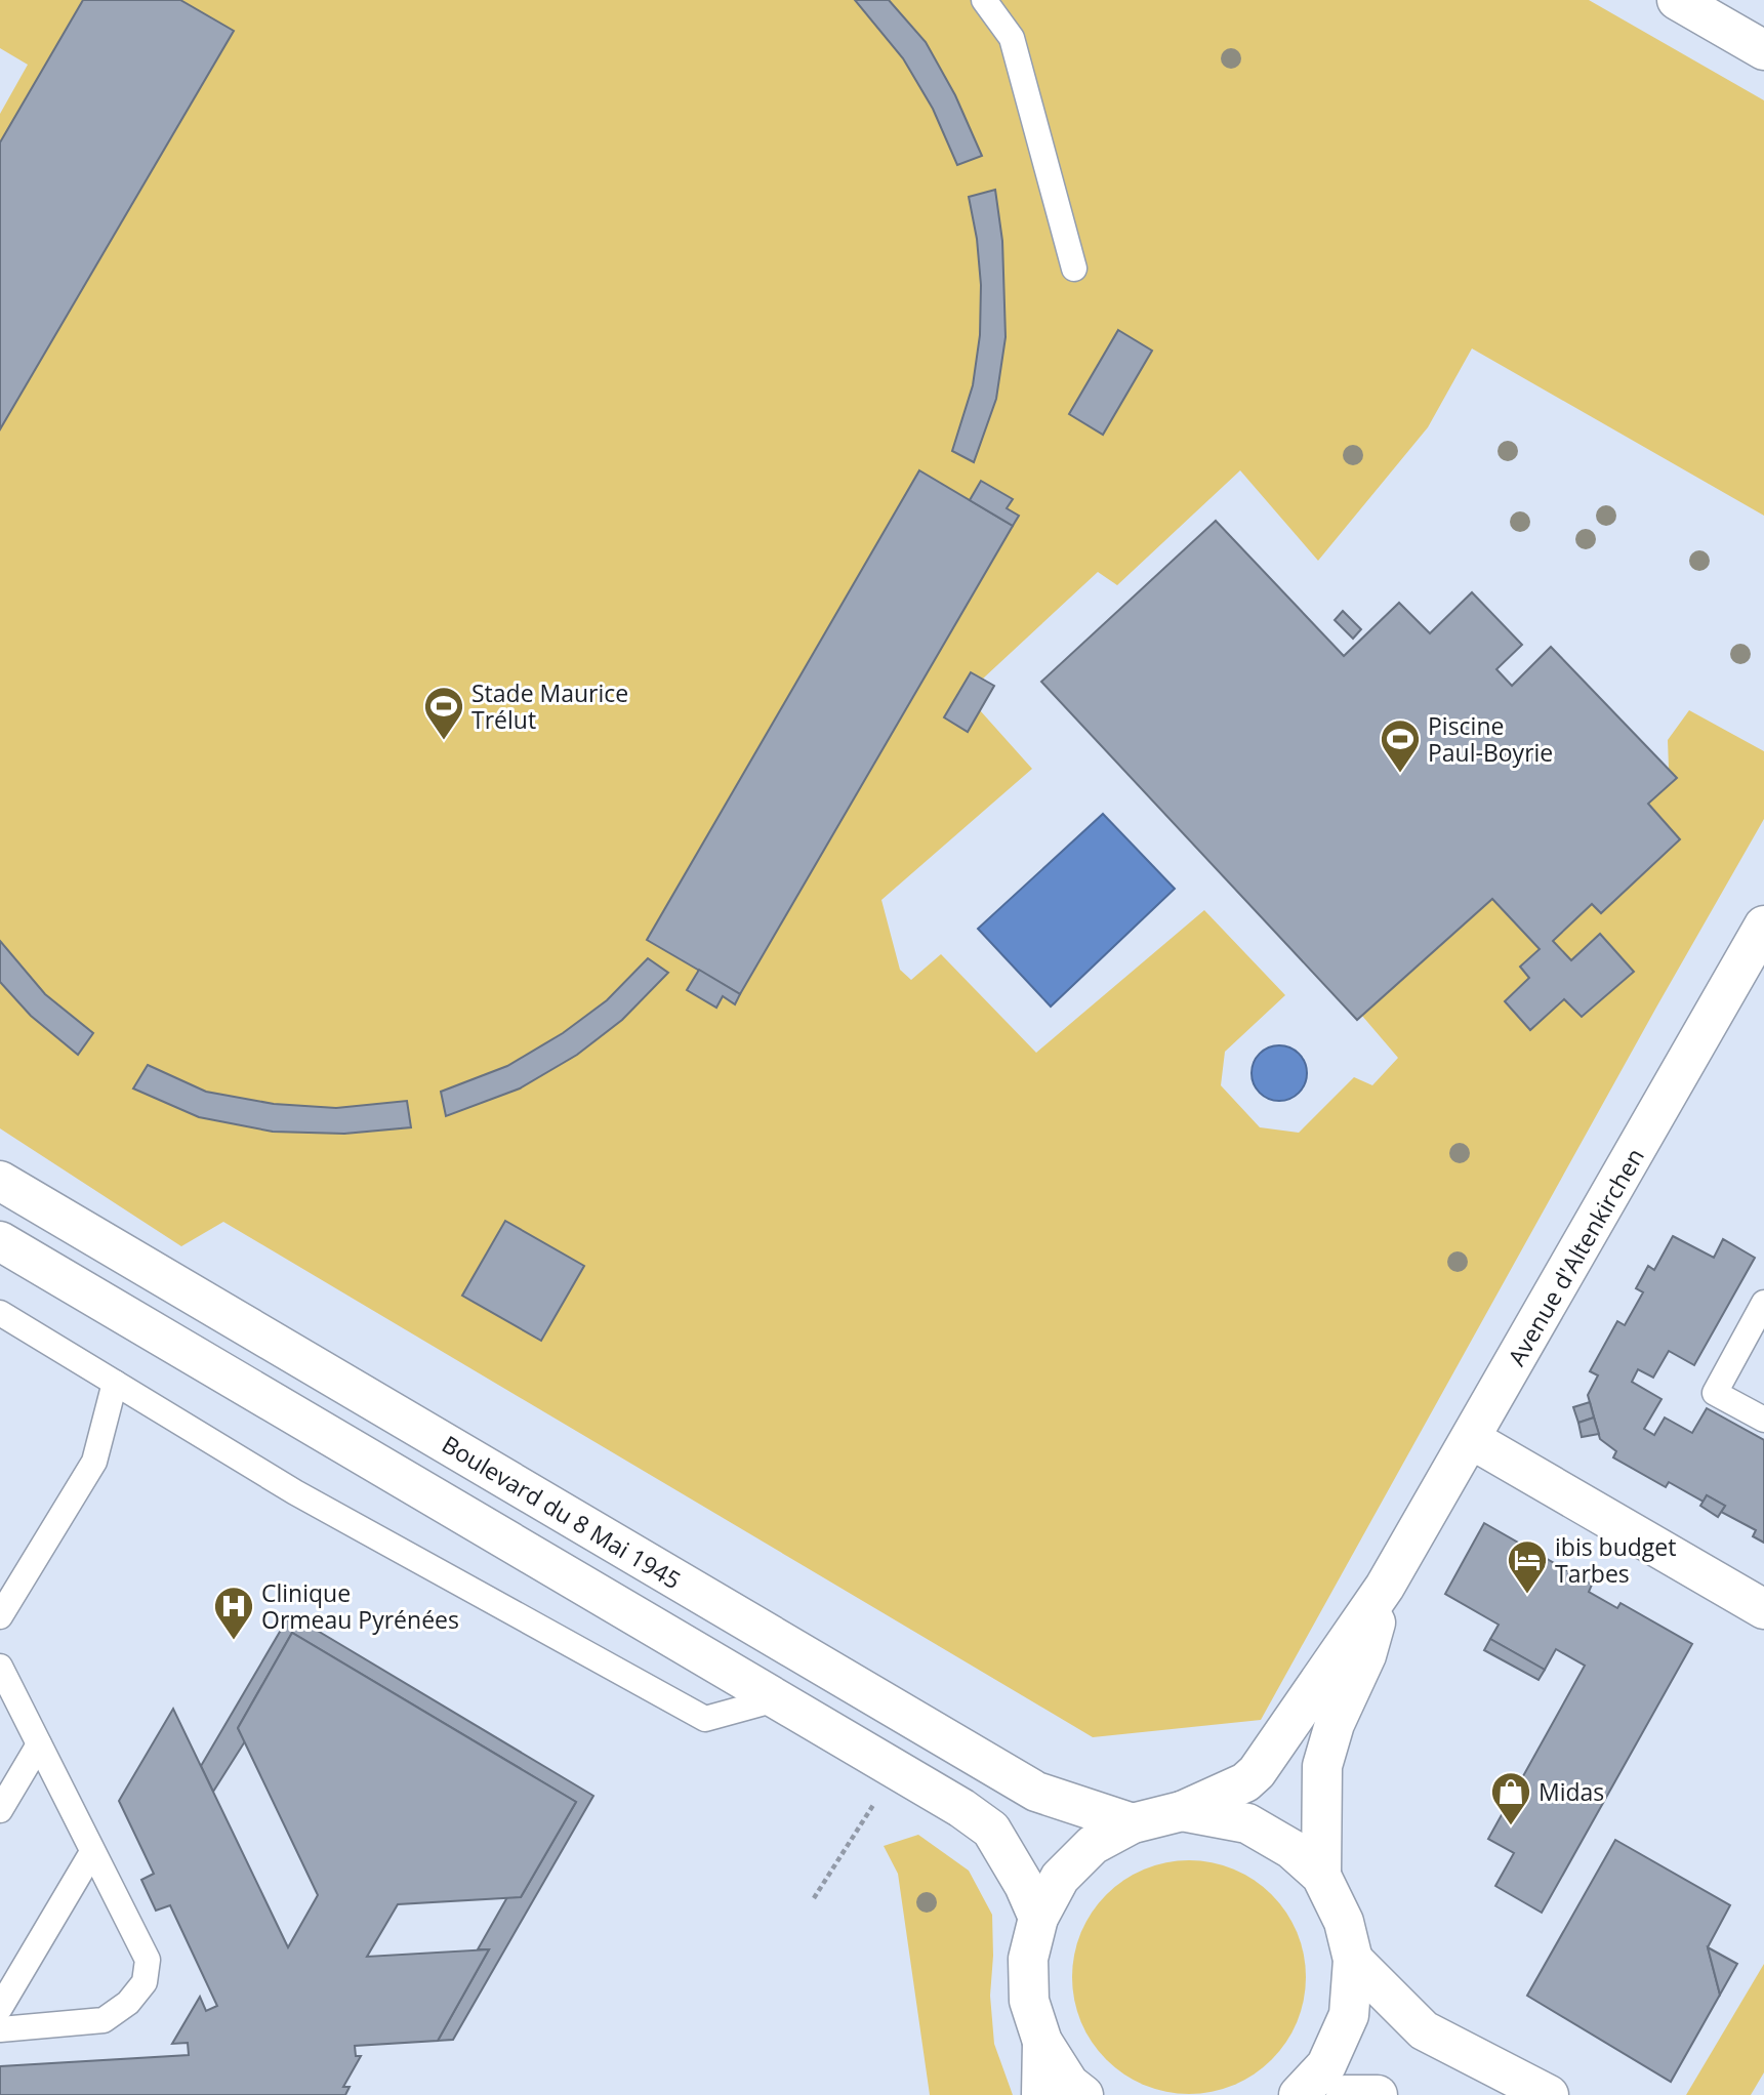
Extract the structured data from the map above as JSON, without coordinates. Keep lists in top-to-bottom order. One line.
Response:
{"streets":{"main road":["Avenue d'Altenkirchen","Boulevard du 8 Mai 1945"]},"places":{"sports":["Stade Maurice Trélut","Piscine Paul-Boyrie"],"hotel":["ibis budget Tarbes"],"hospital":["Clinique Ormeau Pyrénées"],"shop":["Midas"]}}
